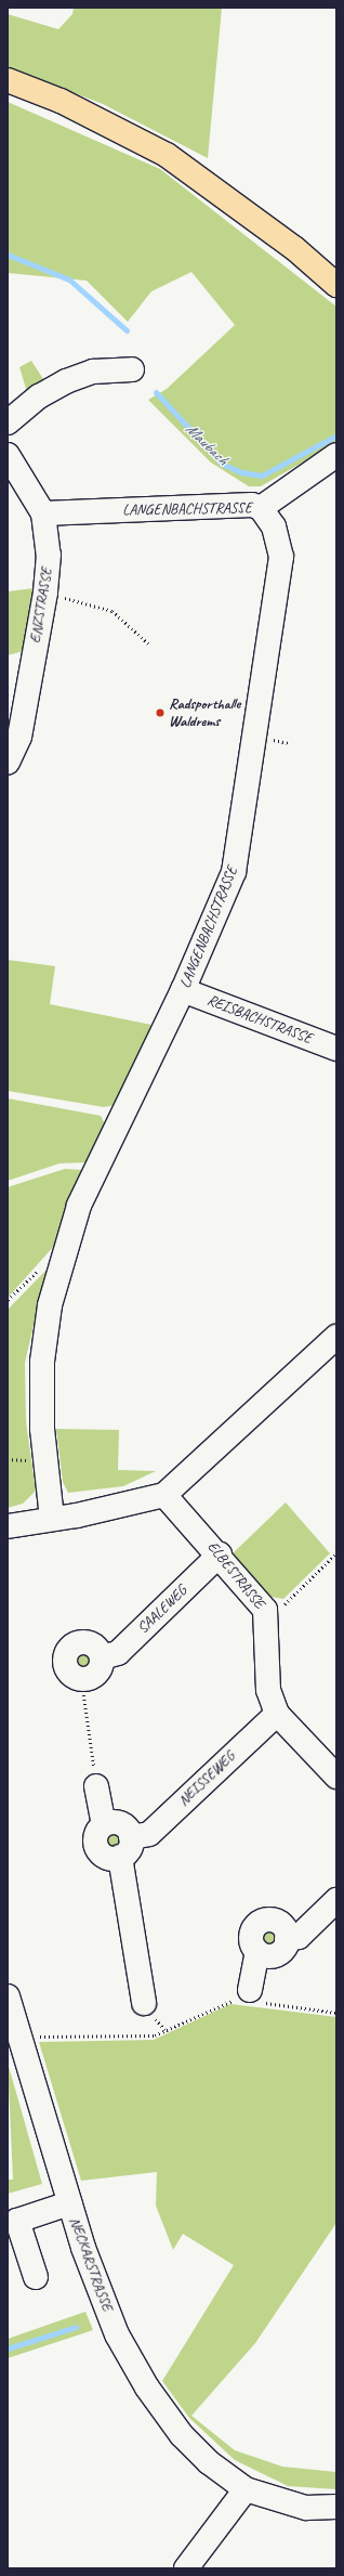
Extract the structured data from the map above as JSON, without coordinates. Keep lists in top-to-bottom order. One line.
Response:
{"streets":{"street":["LANGENBACHSTRASSE","ENZSTRASSE","REISBACHSTRASSE","ELBESTRASSE","SAALEWEG","NEISSEWEG","NECKARSTRASSE"]},"crossings":[["LANGENBACHSTRASSE","ENZSTRASSE"],["LANGENBACHSTRASSE","REISBACHSTRASSE"],["ELBESTRASSE","SAALEWEG"],["ELBESTRASSE","NEISSEWEG"]],"water":["Maubach"],"places":["Radsporthalle Waldrems"]}
